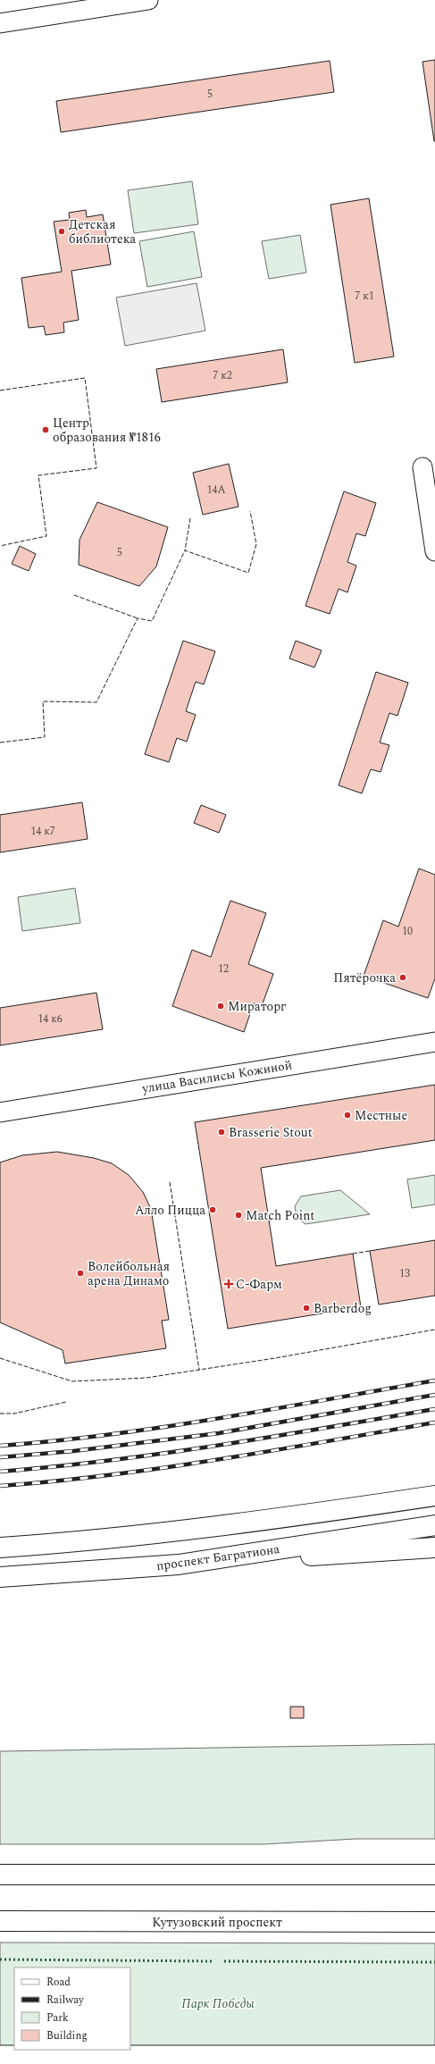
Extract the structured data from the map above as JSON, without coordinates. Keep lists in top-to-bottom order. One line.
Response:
{"streets":{"main road":["проспект Багратиона","Кутузовский проспект"],"street":["улица Василисы Кожиной"]},"parks":["Парк Победы"],"places":{"other":["Детская библиотека","Центр образования №1816","Пятёрочка","Мираторг","Местные","Brasserie Stout","Алло Пицца","Match Point","Волейбольная арена Динамо","Barberdog"],"health":["C-Фарм"]},"house_numbers":["5","7 к1","7 к2","14А","5","14 к7","10","12","14 к6","13"],"legend":["Road","Railway","Park","Building"]}
